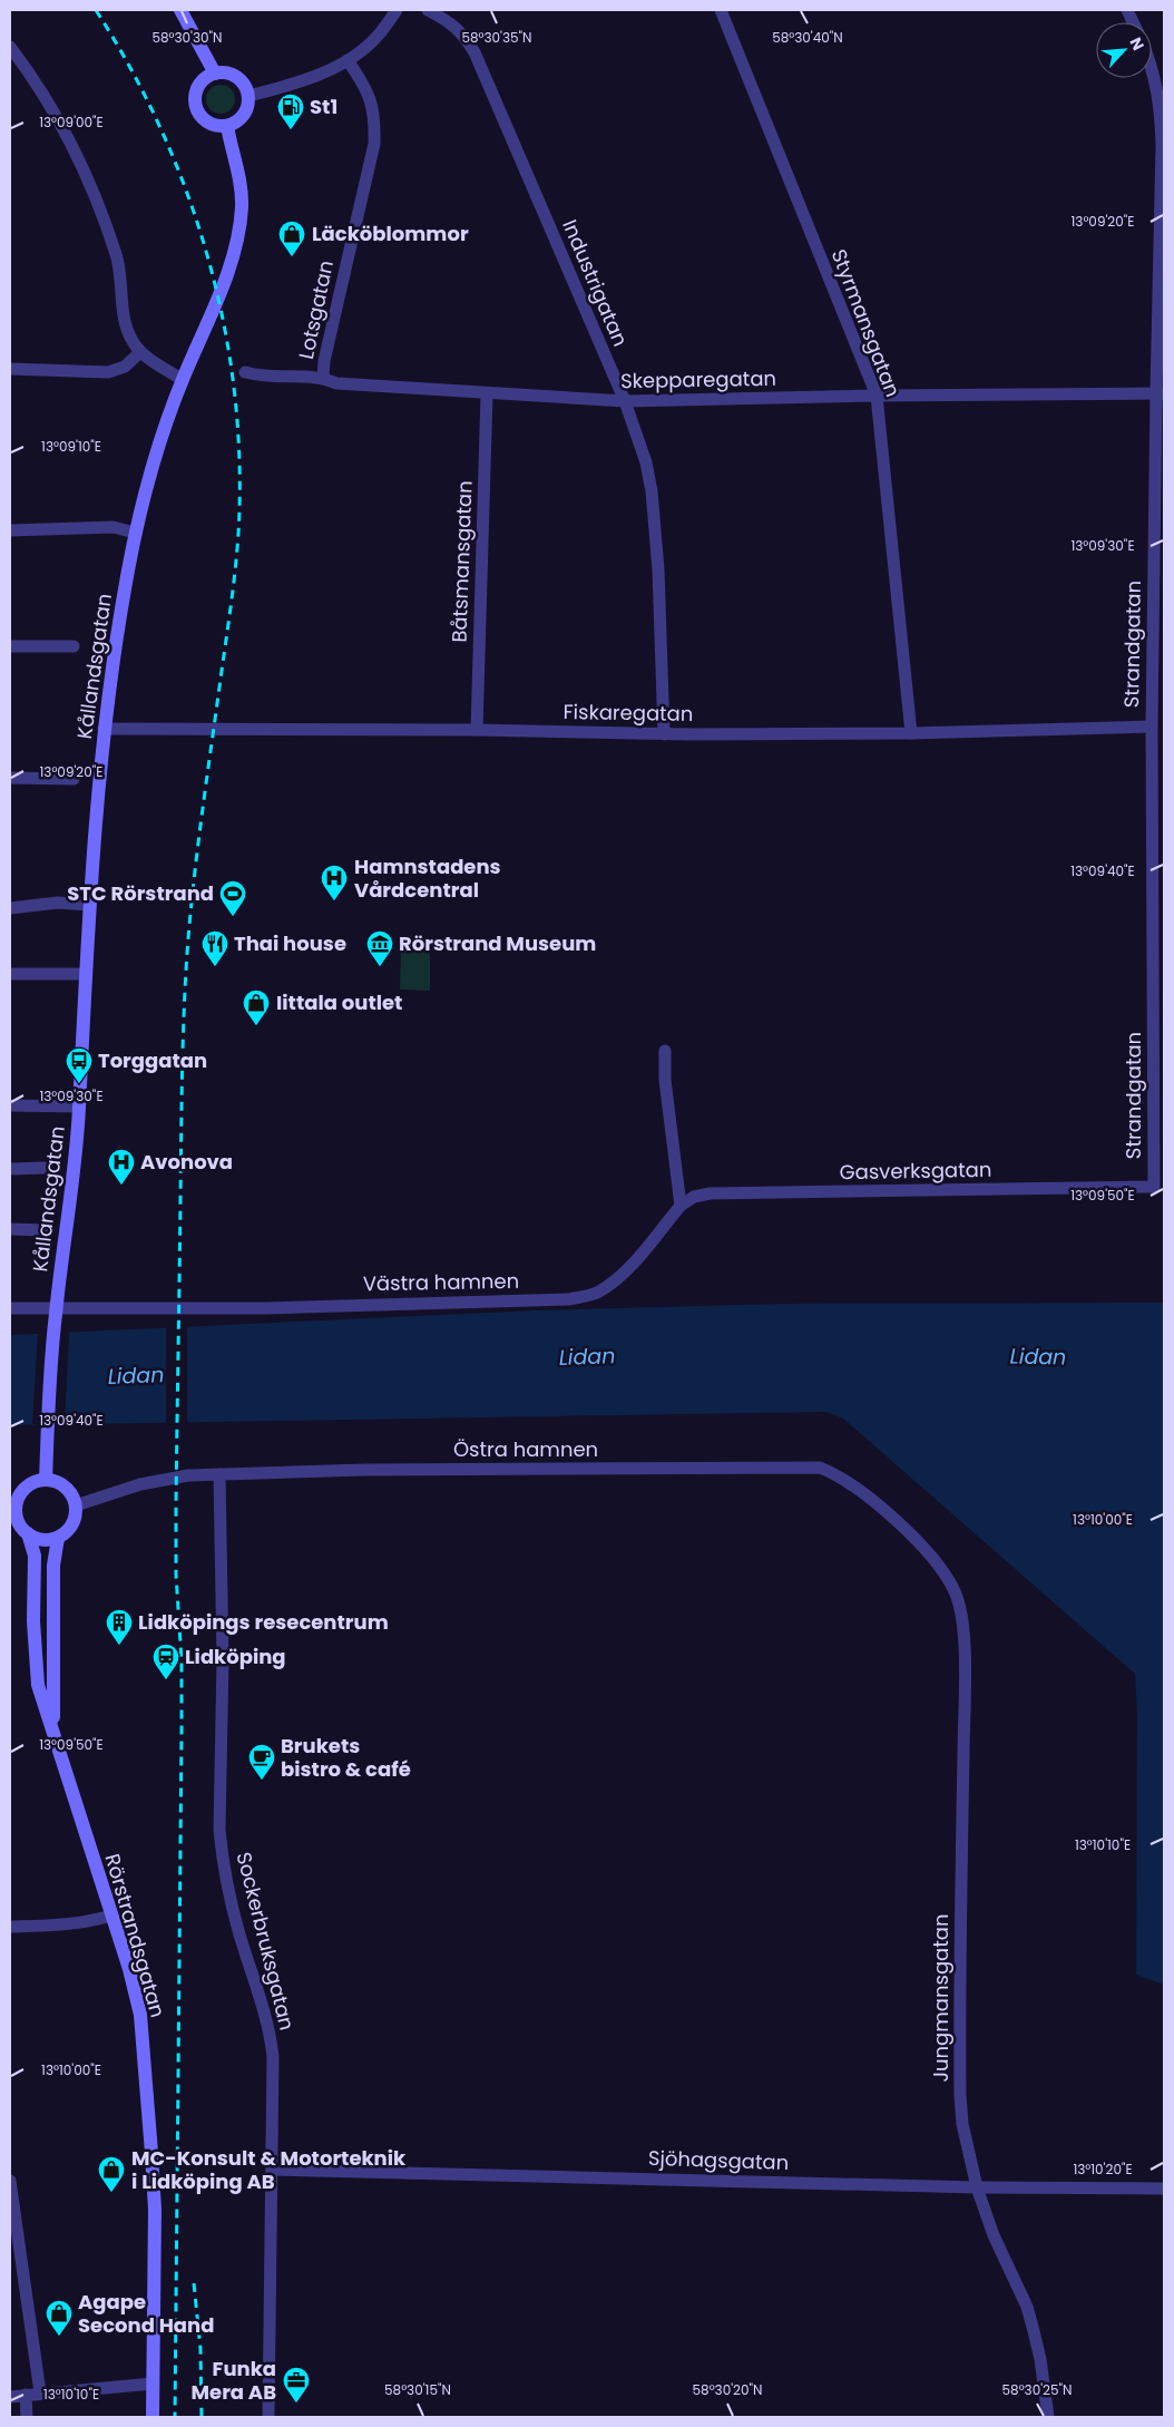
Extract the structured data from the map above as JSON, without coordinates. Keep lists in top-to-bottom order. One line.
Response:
{"streets":{"main road":["Kållandsgatan","Rörstrandsgatan"],"street":["Industrigatan","Lotsgatan","Styrmansgatan","Skepparegatan","Båtsmansgatan","Strandgatan","Fiskaregatan","Gasverksgatan","Västra hamnen","Östra hamnen","Sockerbruksgatan","Jungmansgatan","Sjöhagsgatan"]},"crossings":[["Industrigatan","Skepparegatan"],["Industrigatan","Fiskaregatan"],["Lotsgatan","Skepparegatan"],["Styrmansgatan","Skepparegatan"],["Styrmansgatan","Fiskaregatan"],["Skepparegatan","Båtsmansgatan"],["Skepparegatan","Strandgatan"],["Båtsmansgatan","Fiskaregatan"],["Strandgatan","Fiskaregatan"],["Strandgatan","Gasverksgatan"],["Kållandsgatan","Fiskaregatan"],["Kållandsgatan","Västra hamnen"],["Kållandsgatan","Östra hamnen"],["Kållandsgatan","Rörstrandsgatan"],["Gasverksgatan","Västra hamnen"],["Östra hamnen","Rörstrandsgatan"],["Östra hamnen","Sockerbruksgatan"],["Östra hamnen","Jungmansgatan"],["Sockerbruksgatan","Sjöhagsgatan"],["Jungmansgatan","Sjöhagsgatan"]],"water":["Lidan"],"places":{"fuel station":["St1"],"shop":["Läcköblommor","Iittala outlet","MC-Konsult & Motorteknik i Lidköping AB","Agape Second Hand"],"hospital":["Hamnstadens Vårdcentral","Avonova"],"sports":["STC Rörstrand"],"restaurant":["Thai house"],"museum":["Rörstrand Museum"],"bus stop":["Torggatan"],"building":["Lidköpings resecentrum"],"station":["Lidköping"],"cafe":["Brukets bistro & café"],"office":["Funka Mera AB"]},"north":"top right","coordinates":["58°30'30\"N","58°30'35\"N","58°30'40\"N","13°09'00\"E","13°09'20\"E","13°09'10\"E","13°09'30\"E","13°09'40\"E","13°09'50\"E","13°10'00\"E","13°10'10\"E","13°10'20\"E","58°30'15\"N","58°30'20\"N","58°30'25\"N"]}
